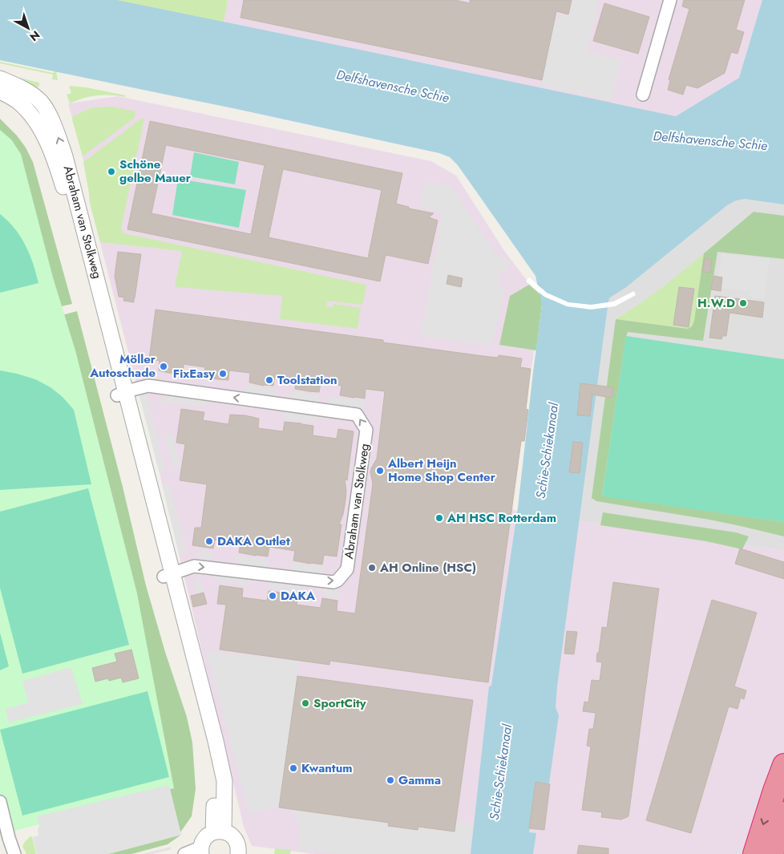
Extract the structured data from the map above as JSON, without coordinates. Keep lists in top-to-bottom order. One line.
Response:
{"streets":{"street":["Abraham van Stolkweg"]},"water":["Delfshavensche Schie","Schie-Schiekanaal"],"places":["Schöne gelbe Mauer","H.W.D","Möller Autoschade","FixEasy","Toolstation","Albert Heijn Home Shop Center","AH HSC Rotterdam","DAKA Outlet","AH Online (HSC)","DAKA","SportCity","Kwantum","Gamma"],"north":"bottom right"}
